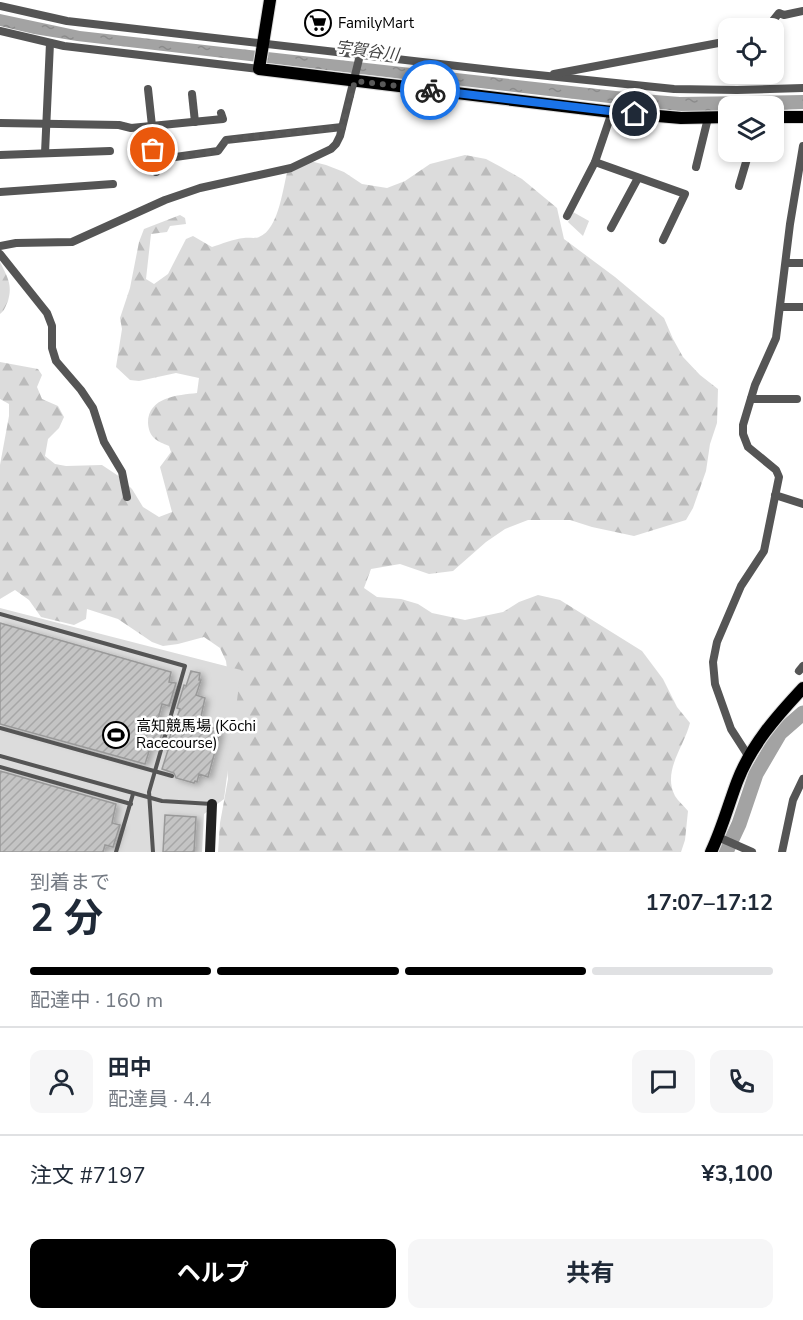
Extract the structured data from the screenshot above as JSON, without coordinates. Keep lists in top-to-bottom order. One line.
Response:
{"water":["宇賀谷川"],"places":{"supermarket":["FamilyMart"],"sports":["高知競馬場 (Kōchi Racecourse)"]},"page":{"heading":["2 分","到着まで","17:07–17:12"],"panel":["田中","配達員 · 4.4","注文 #7197","¥3,100"],"bar":"配達中 · 160 m","buttons":["ヘルプ","共有"]}}
